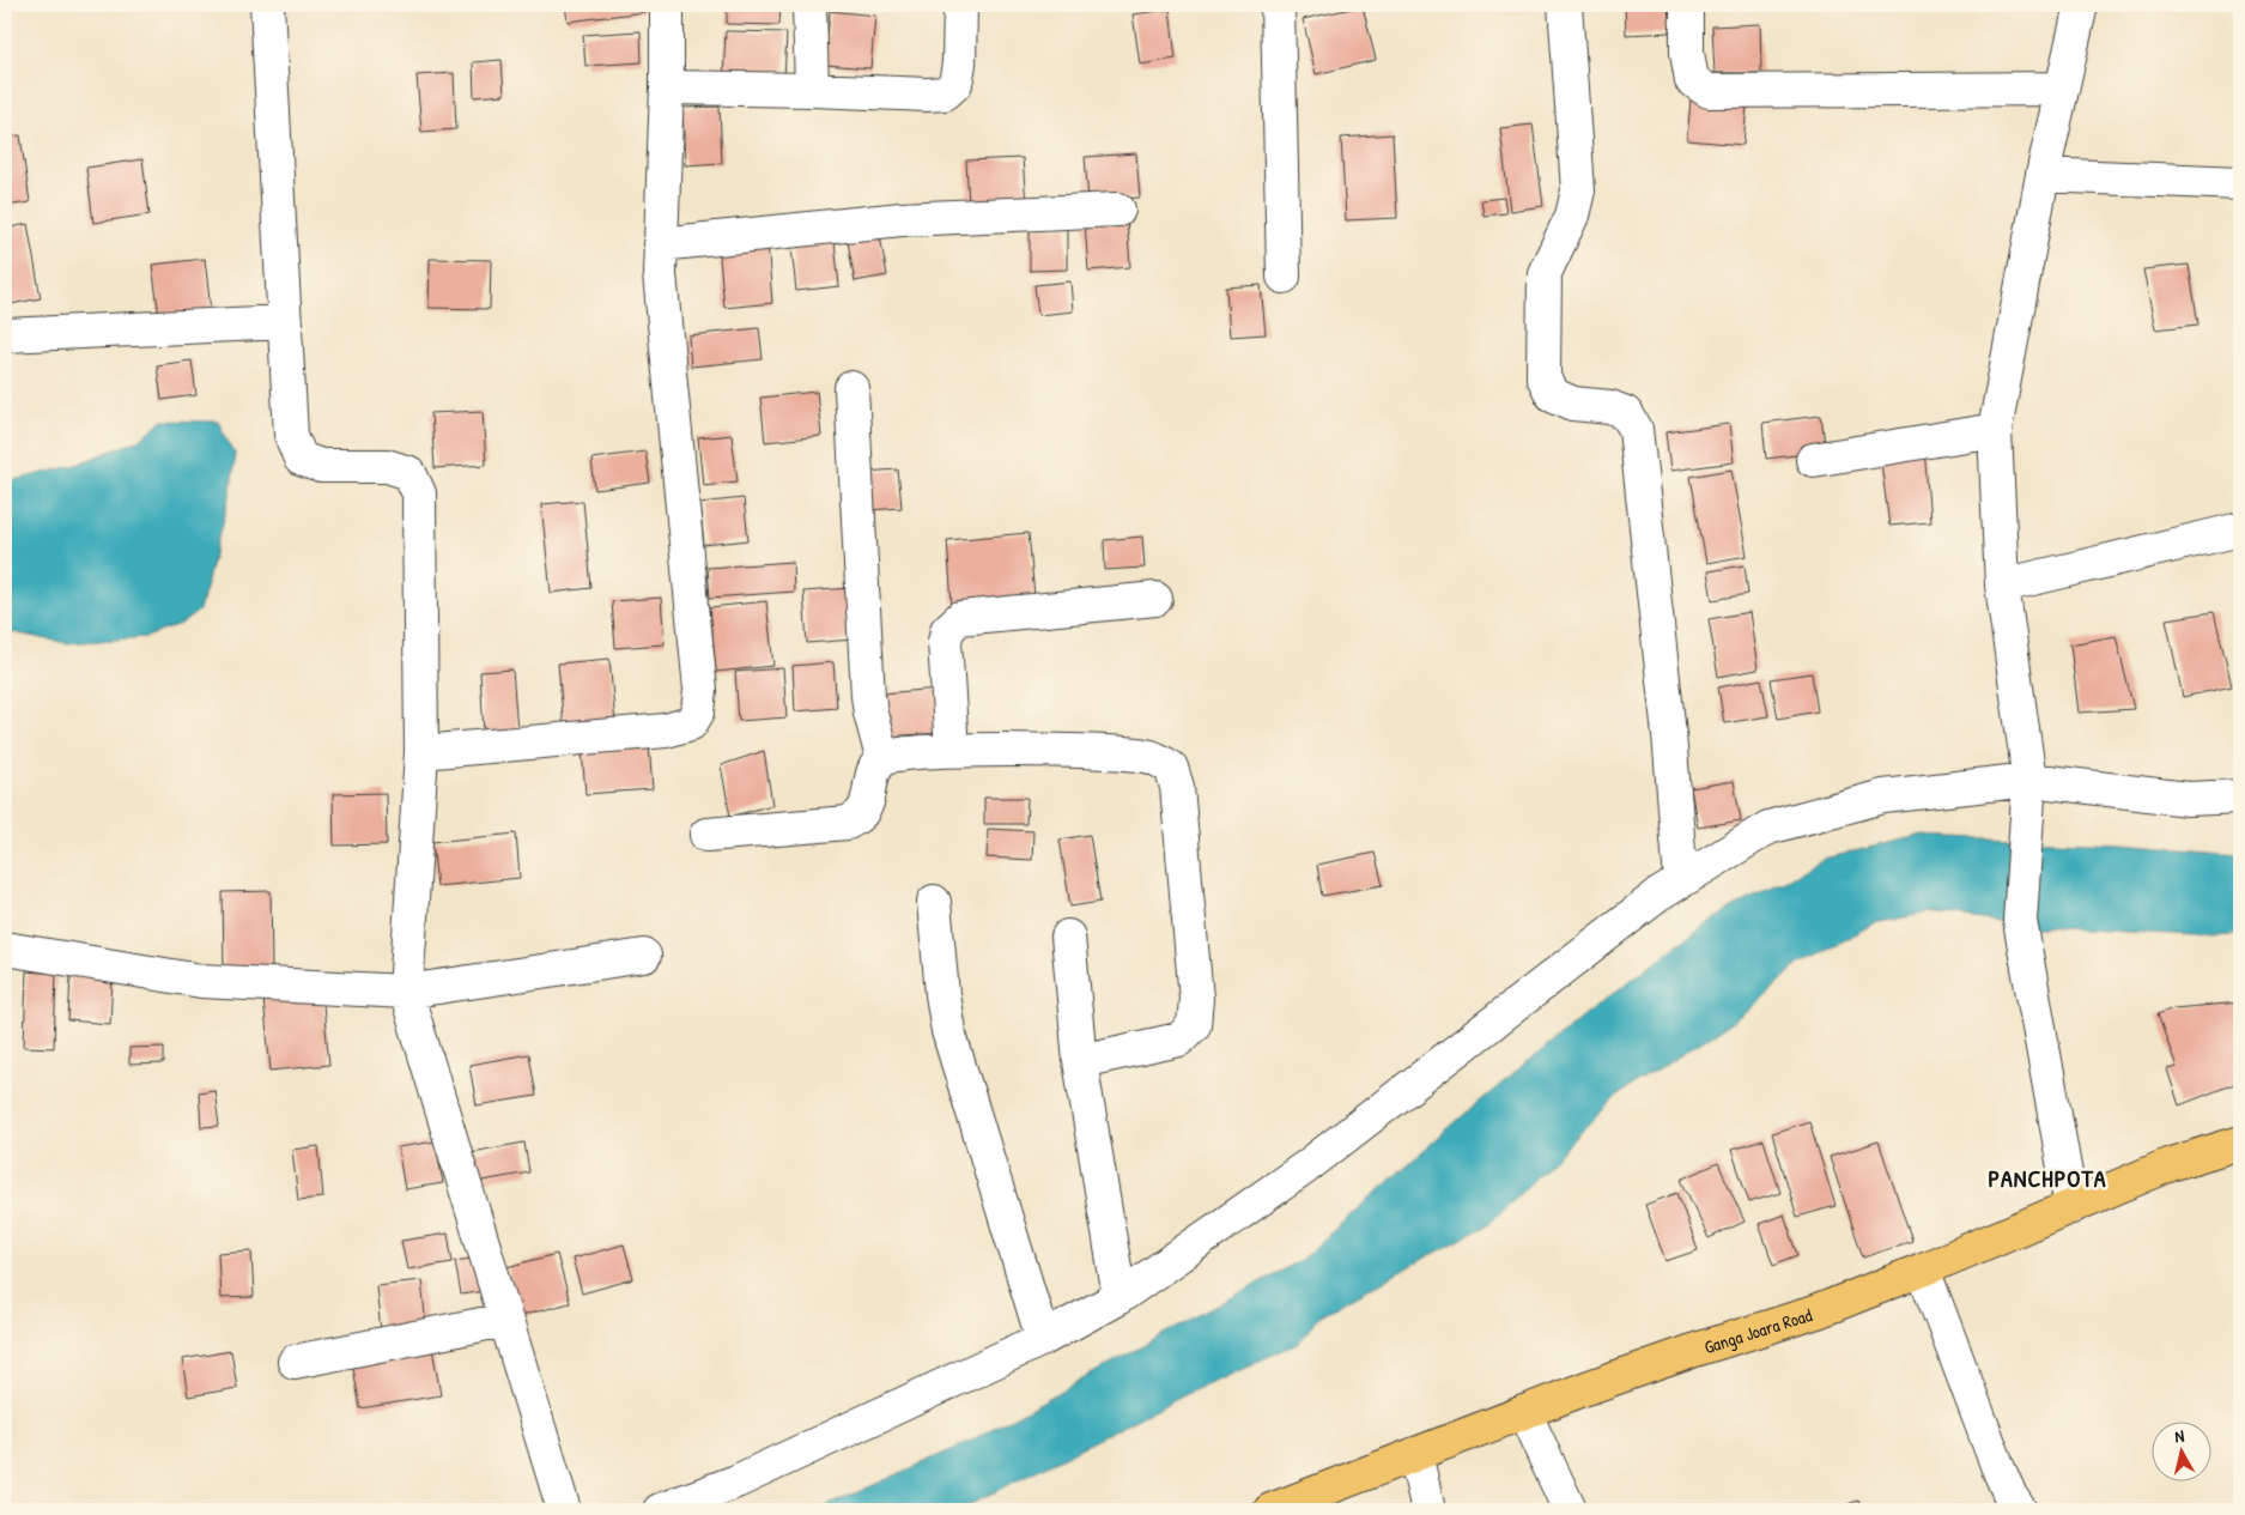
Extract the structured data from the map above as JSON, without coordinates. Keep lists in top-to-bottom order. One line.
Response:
{"streets":{"main road":["Ganga Joara Road"]},"districts":["PANCHPOTA"],"north":"top"}
